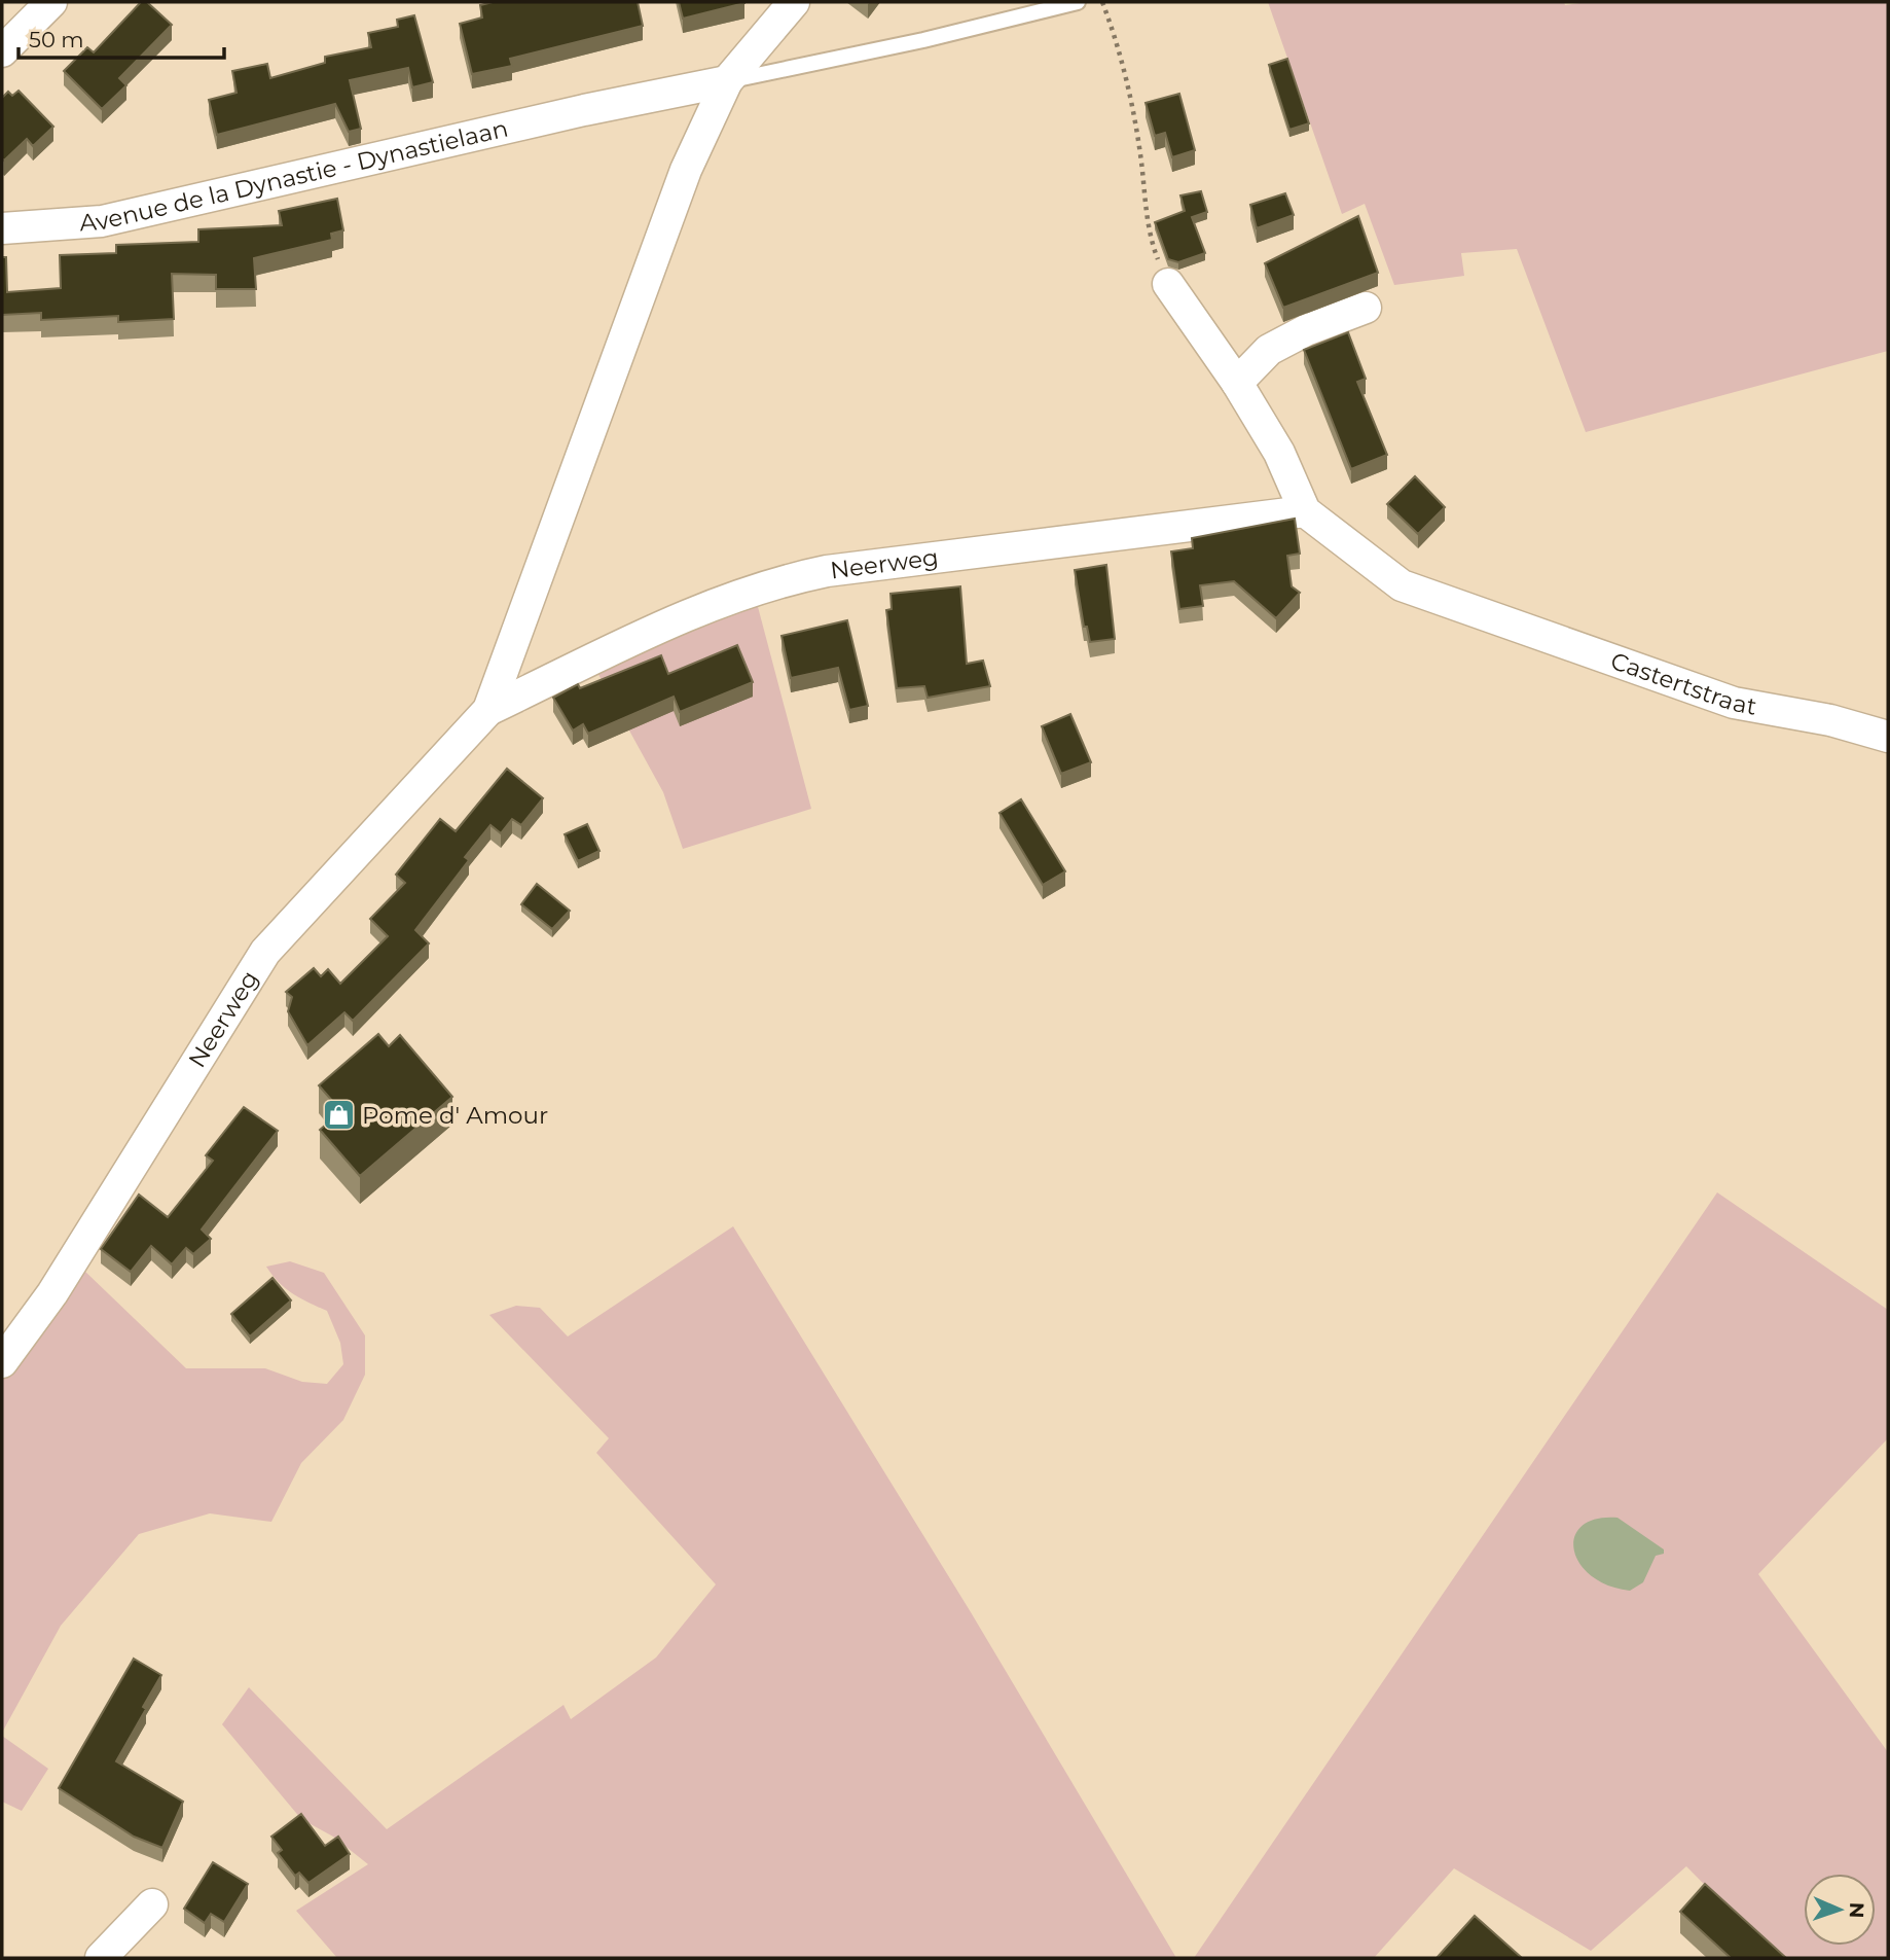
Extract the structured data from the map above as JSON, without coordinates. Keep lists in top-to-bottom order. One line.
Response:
{"streets":{"street":["Avenue de la Dynastie - Dynastielaan","Neerweg","Castertstraat"]},"crossings":[["Avenue de la Dynastie - Dynastielaan","Neerweg"],["Neerweg","Castertstraat"]],"places":{"shop":["Pome d' Amour"]},"scale_bar":"50 m","north":"right"}
